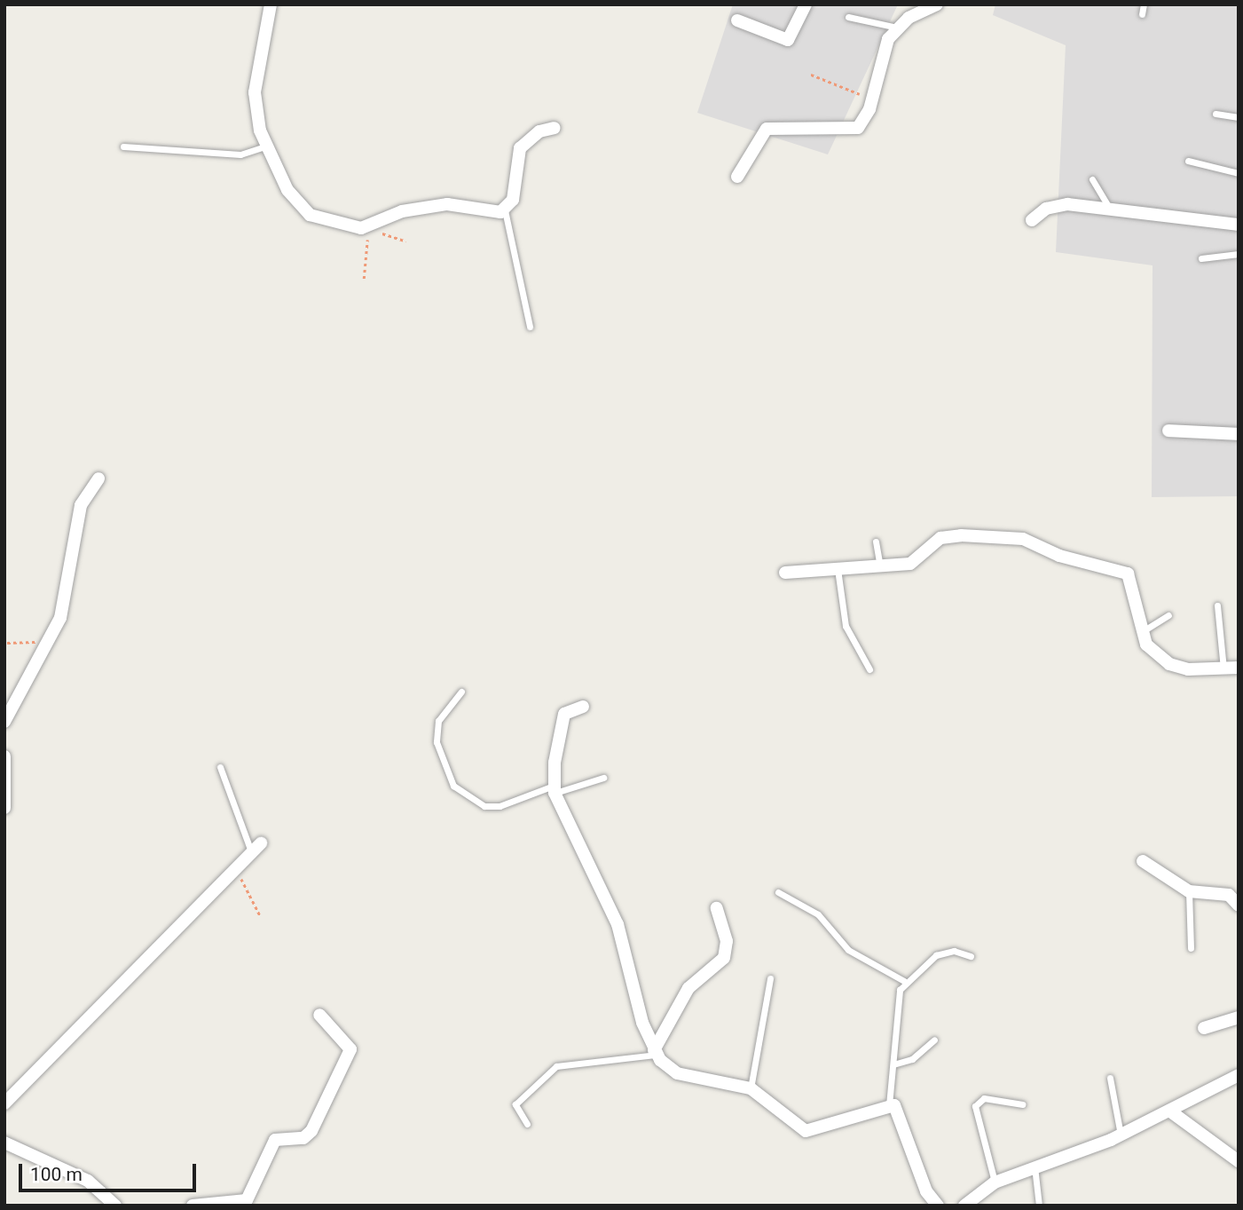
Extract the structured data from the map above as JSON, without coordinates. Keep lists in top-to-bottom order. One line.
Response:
{"scale_bar":"100 m"}
